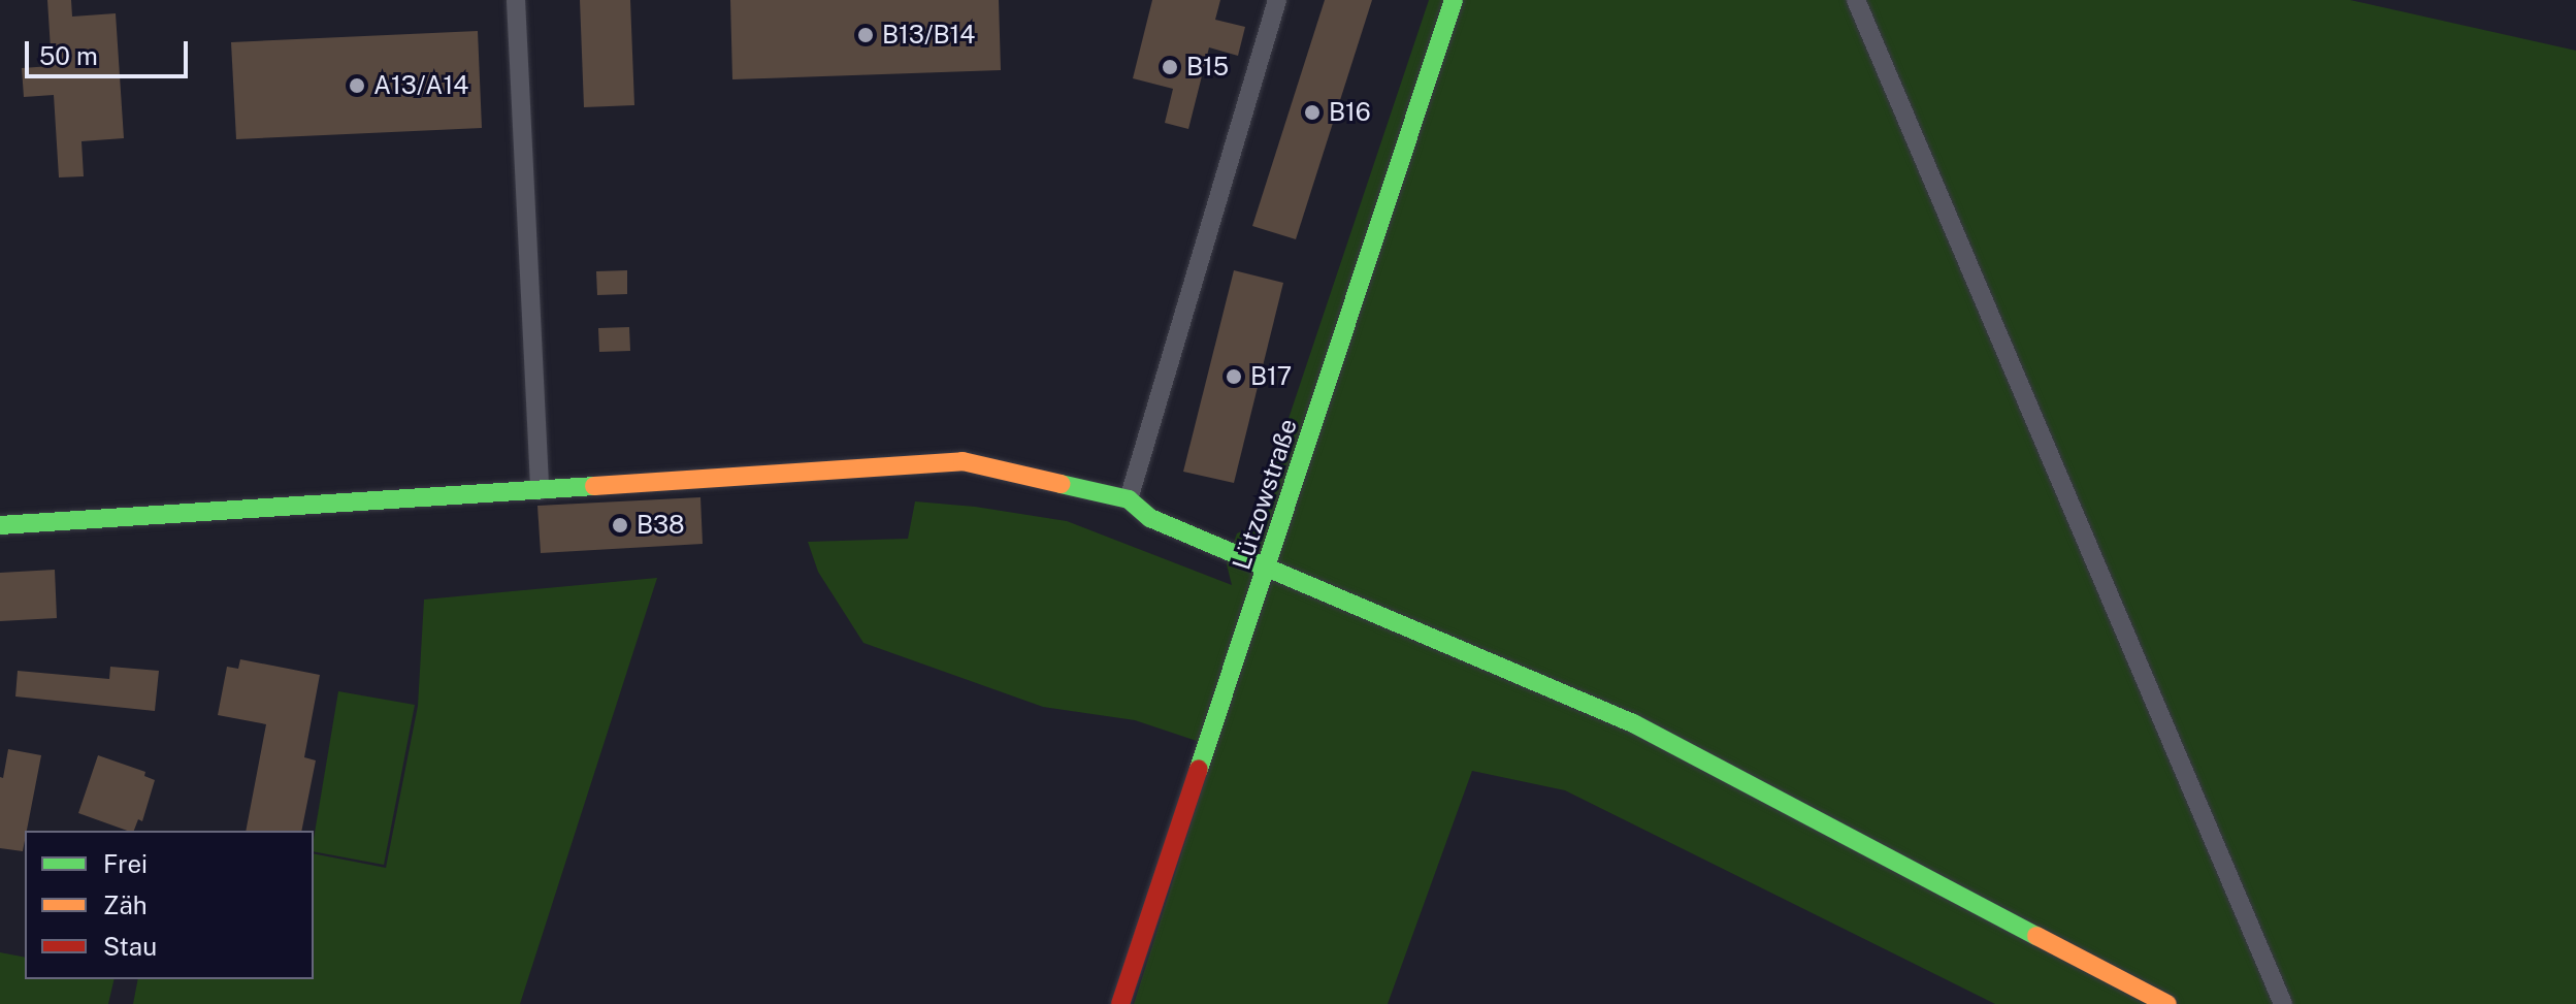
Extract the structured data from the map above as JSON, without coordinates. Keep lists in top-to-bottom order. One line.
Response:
{"streets":{"street":["Lützowstraße"]},"places":["B13/B14","B15","A13/A14","B16","B17","B38"],"legend":["Frei","Zäh","Stau"],"scale_bar":"50 m"}
